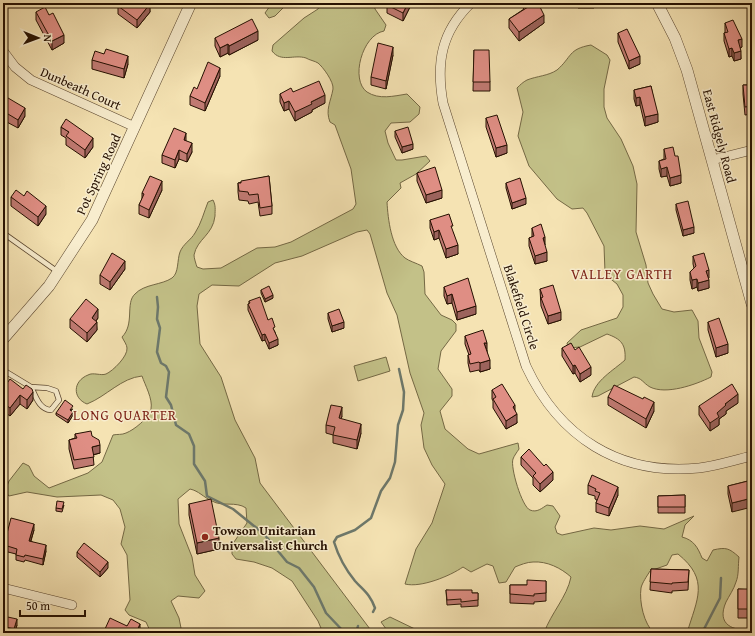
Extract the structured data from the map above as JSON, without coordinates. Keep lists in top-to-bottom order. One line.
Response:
{"streets":{"street":["Dunbeath Court","East Ridgely Road","Pot Spring Road","Blakefield Circle"]},"crossings":[["Dunbeath Court","Pot Spring Road"]],"districts":["VALLEY GARTH","LONG QUARTER"],"places":["Towson Unitarian Universalist Church"],"scale_bar":"50 m","north":"right"}
